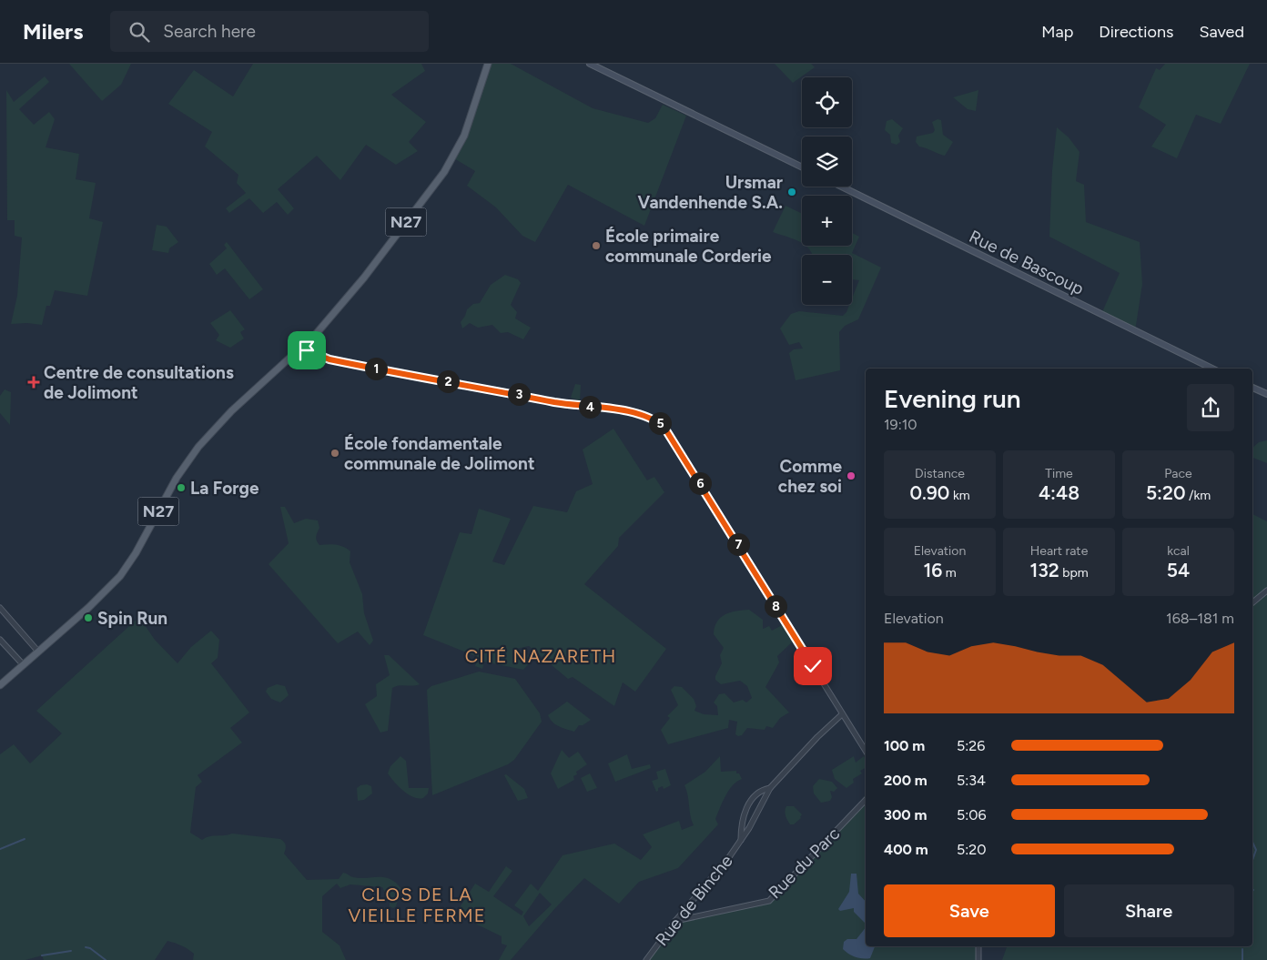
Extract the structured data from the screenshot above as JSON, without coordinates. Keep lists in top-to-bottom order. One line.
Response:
{"streets":{"main road":["N27","Rue de Bascoup"],"street":["Rue du Parc","Rue de Binche"]},"crossings":[["Rue du Parc","Rue de Binche"]],"districts":["CITÉ NAZARETH","CLOS DE LA VIEILLE FERME"],"places":{"other":["Ursmar Vandenhende S.A.","École primaire communale Corderie","École fondamentale communale de Jolimont","Comme chez soi","La Forge","Spin Run"],"health":["Centre de consultations de Jolimont"]},"page":{"header":"Milers","search":"Search here","nav":["Map","Directions","Saved"],"map_buttons":["+","−"],"pins":["1","2","3","4","5","6","7","8"],"heading":["Evening run","19:10"],"stats":[["Distance","0.90 km"],["Time","4:48"],["Pace","5:20 /km"],["Elevation","16 m"],["Heart rate","132 bpm"],["kcal","54"]],"chart":["Elevation","168–181 m"],"list":[{"name":"100 m","note":"5:26"},{"name":"200 m","note":"5:34"},{"name":"300 m","note":"5:06"},{"name":"400 m","note":"5:20"}],"buttons":["Save","Share"]}}
